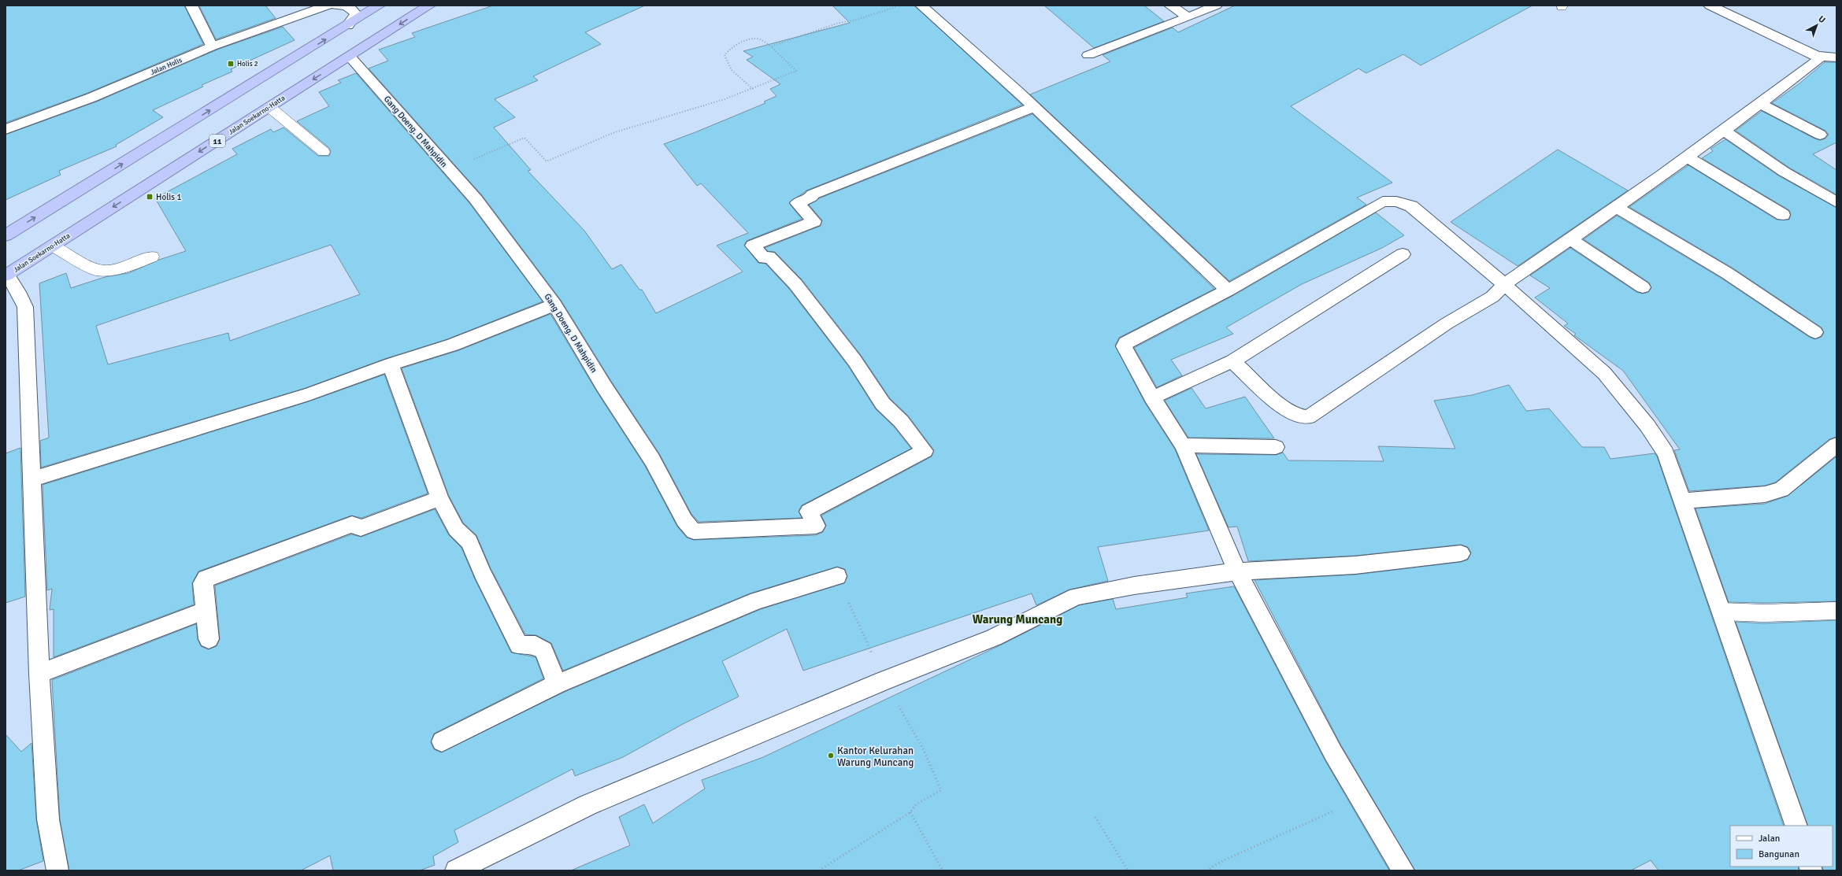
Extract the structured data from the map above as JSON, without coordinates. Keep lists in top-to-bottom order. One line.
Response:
{"streets":{"highway":["Jalan Soekarno-Hatta","11"],"street":["Jalan Holis","Gang Doeng. D Mahpidin"]},"crossings":[["Jalan Soekarno-Hatta","Gang Doeng. D Mahpidin"]],"districts":["Warung Muncang"],"places":{"transit":["Holis 2","Holis 1"],"other":["Kantor Kelurahan Warung Muncang"]},"legend":["Jalan","Bangunan"],"north":"top right"}
